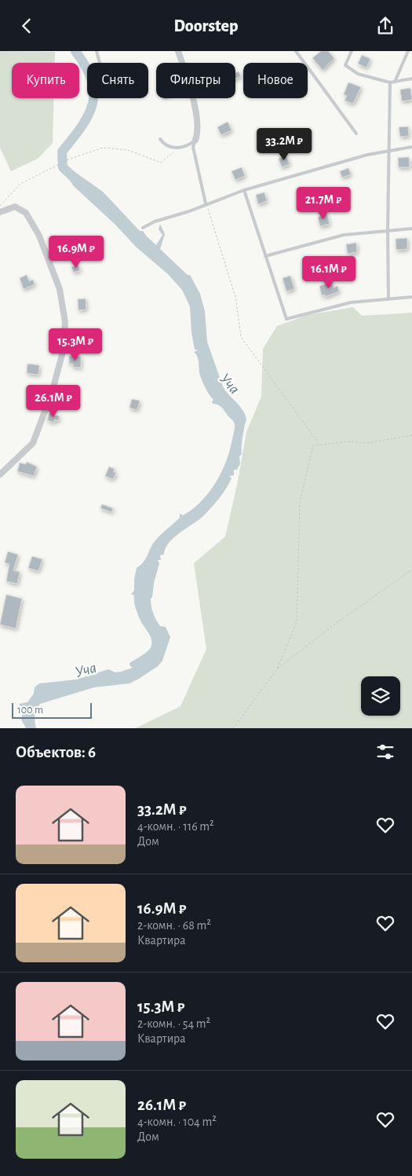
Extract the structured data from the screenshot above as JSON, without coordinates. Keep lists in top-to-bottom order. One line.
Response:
{"water":["Уча"],"scale_bar":"100 m","page":{"header":"Doorstep","chip":["Купить","Снять","Фильтры","Новое"],"price":["33.2M ₽","21.7M ₽","16.9M ₽","16.1M ₽","15.3M ₽","26.1M ₽"],"scale":"100 m","heading":"Объектов: 6","list":[{"name":"33.2M ₽","note":"4-комн. · 116 m² · Дом"},{"name":"16.9M ₽","note":"2-комн. · 68 m² · Квартира"},{"name":"15.3M ₽","note":"2-комн. · 54 m² · Квартира"},{"name":"26.1M ₽","note":"4-комн. · 104 m² · Дом"}]}}
